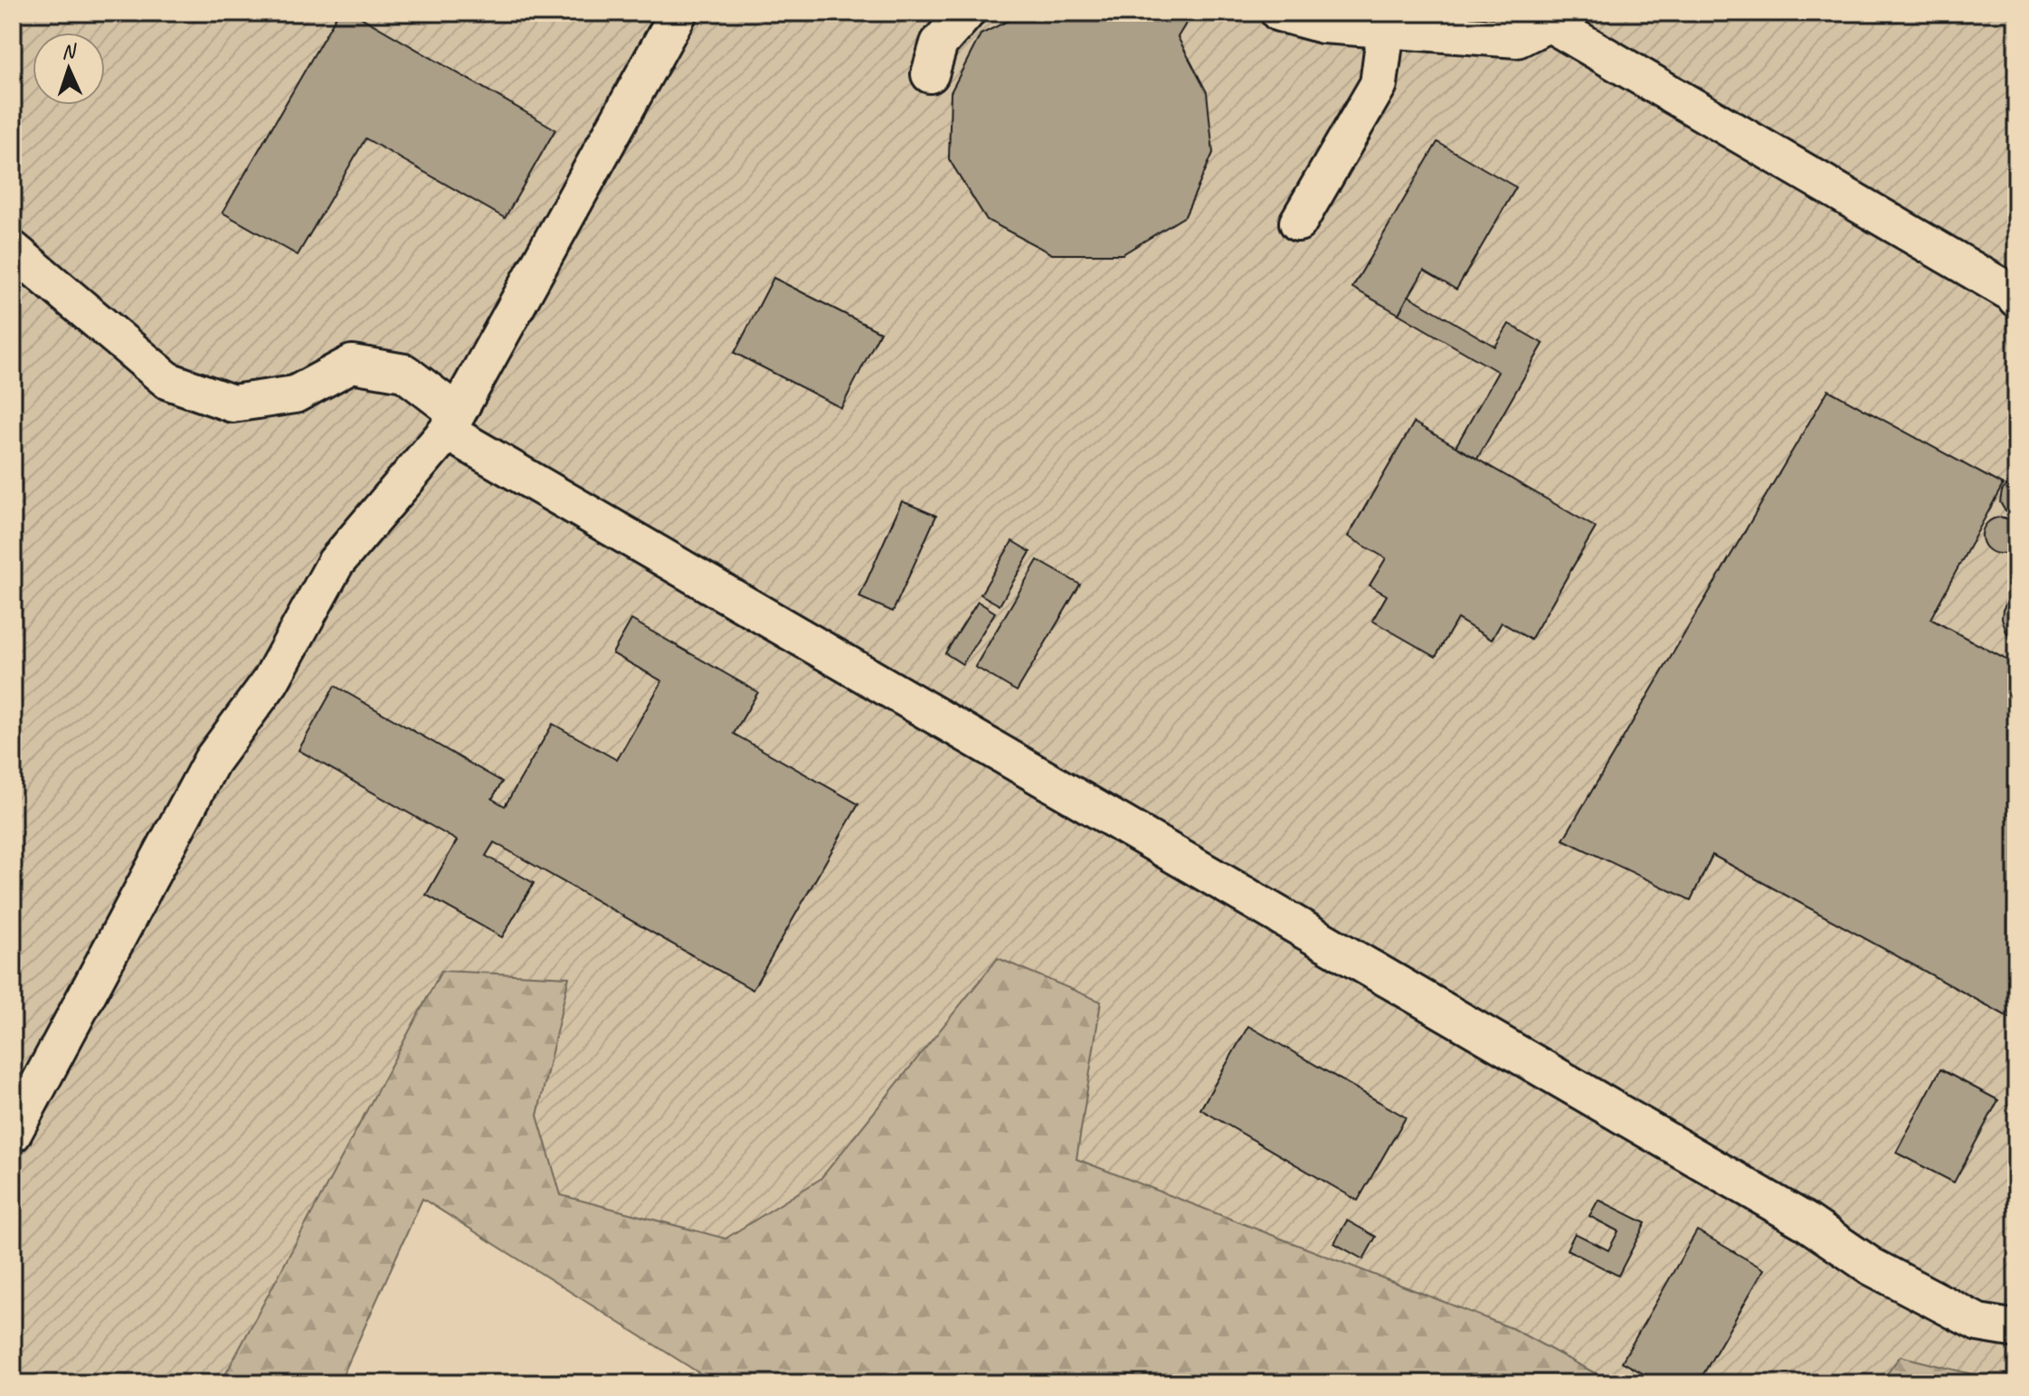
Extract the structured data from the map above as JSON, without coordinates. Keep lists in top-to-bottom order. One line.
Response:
{"north":"top"}
